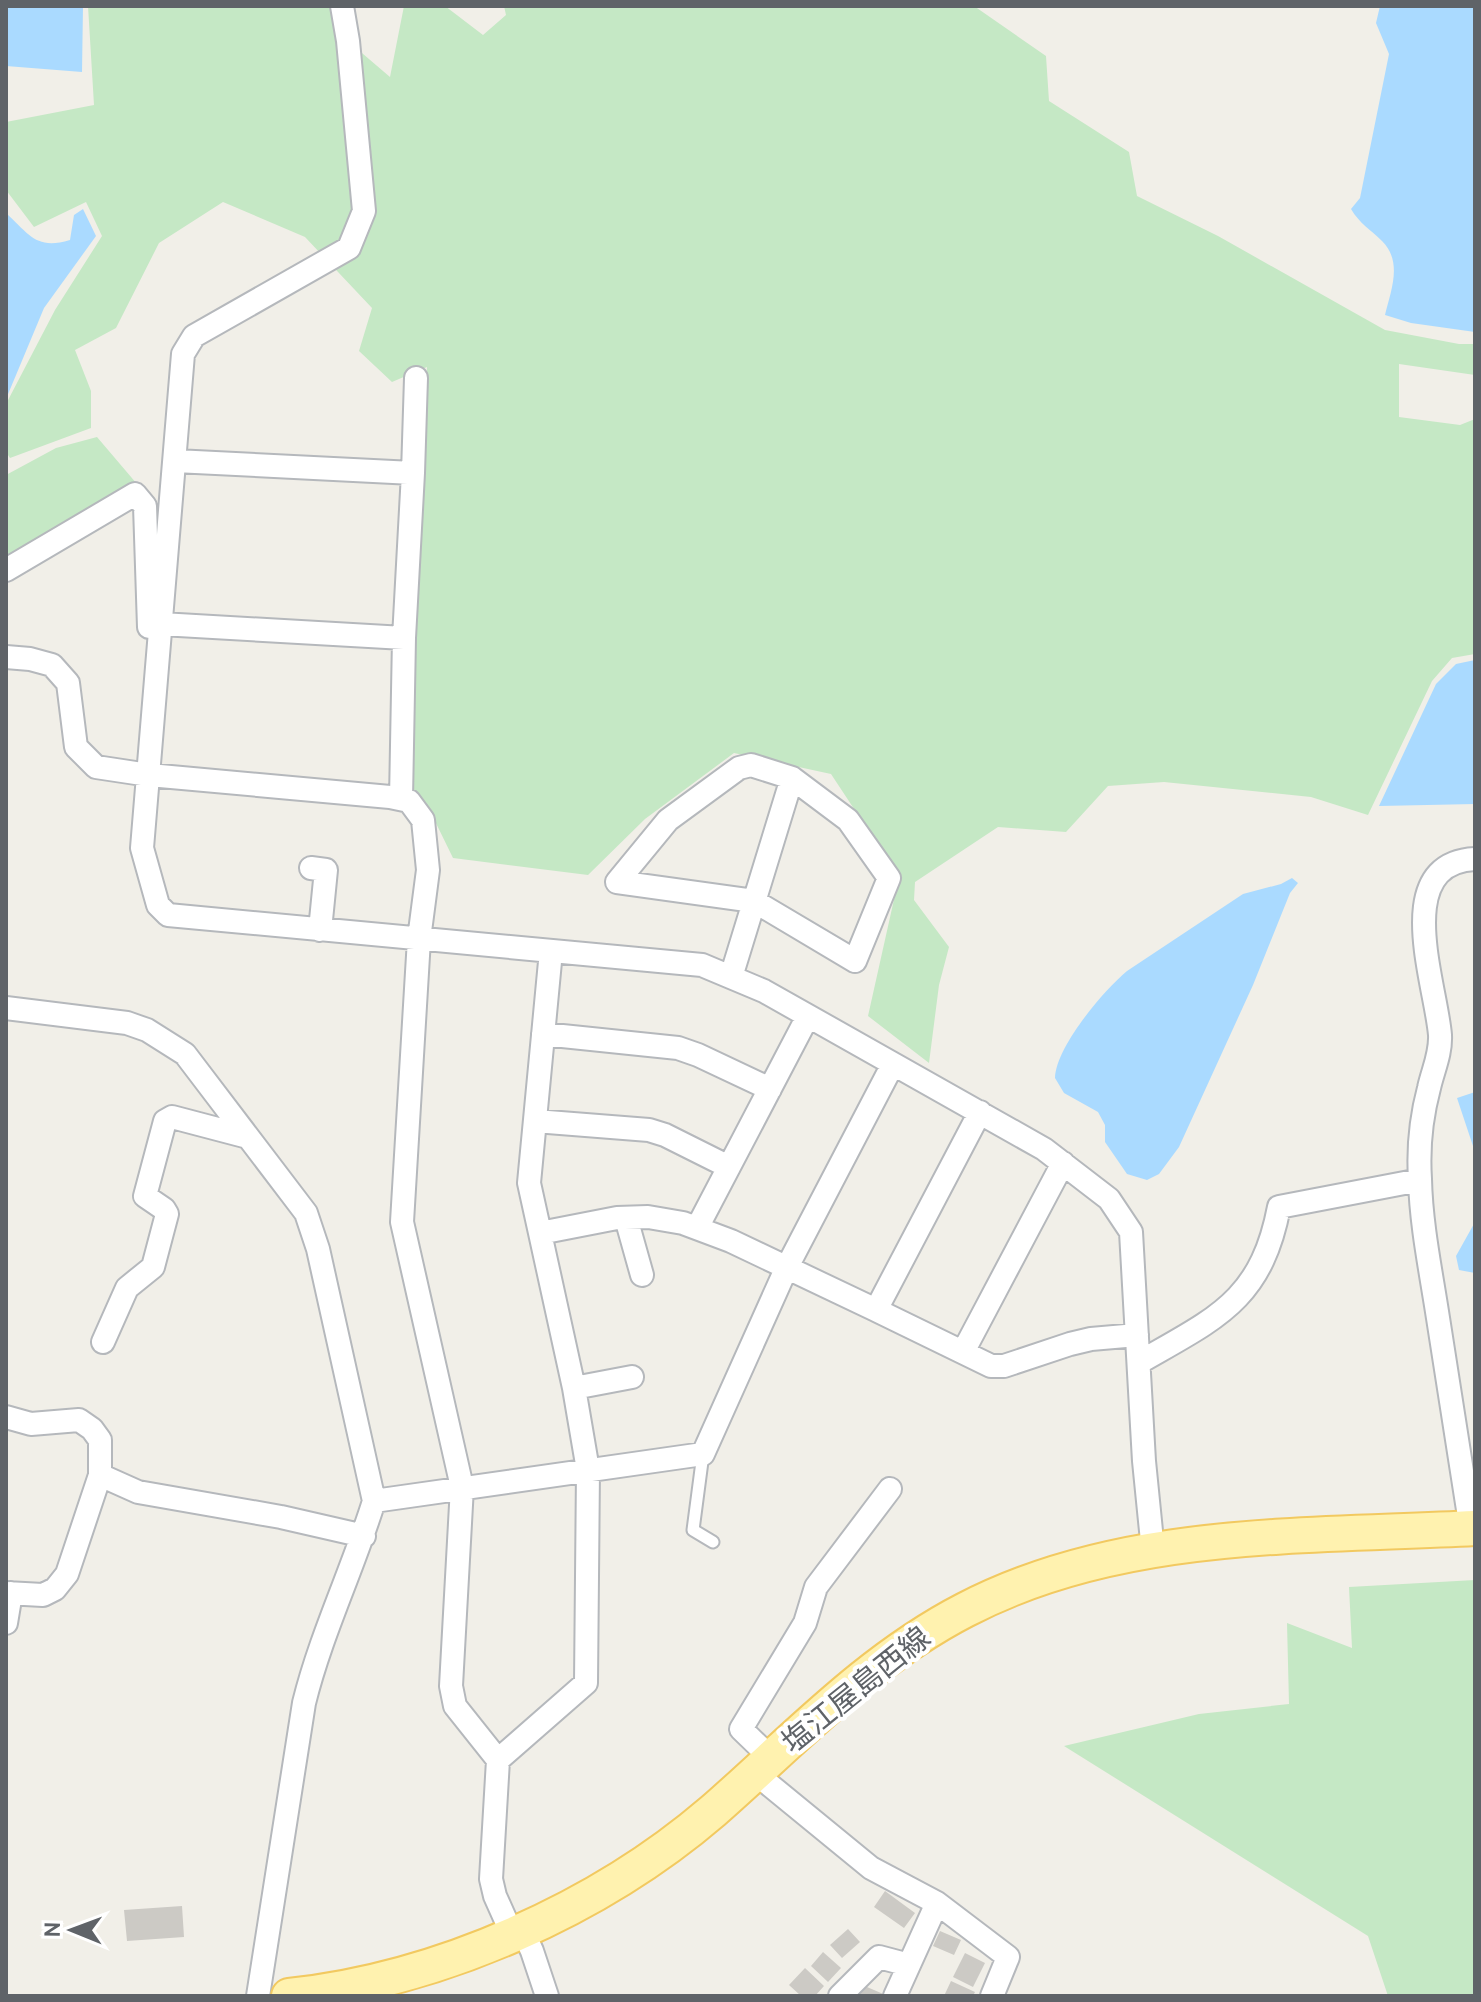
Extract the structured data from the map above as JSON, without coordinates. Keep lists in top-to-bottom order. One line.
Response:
{"streets":{"main road":["塩江屋島西線"]},"north":"left"}
